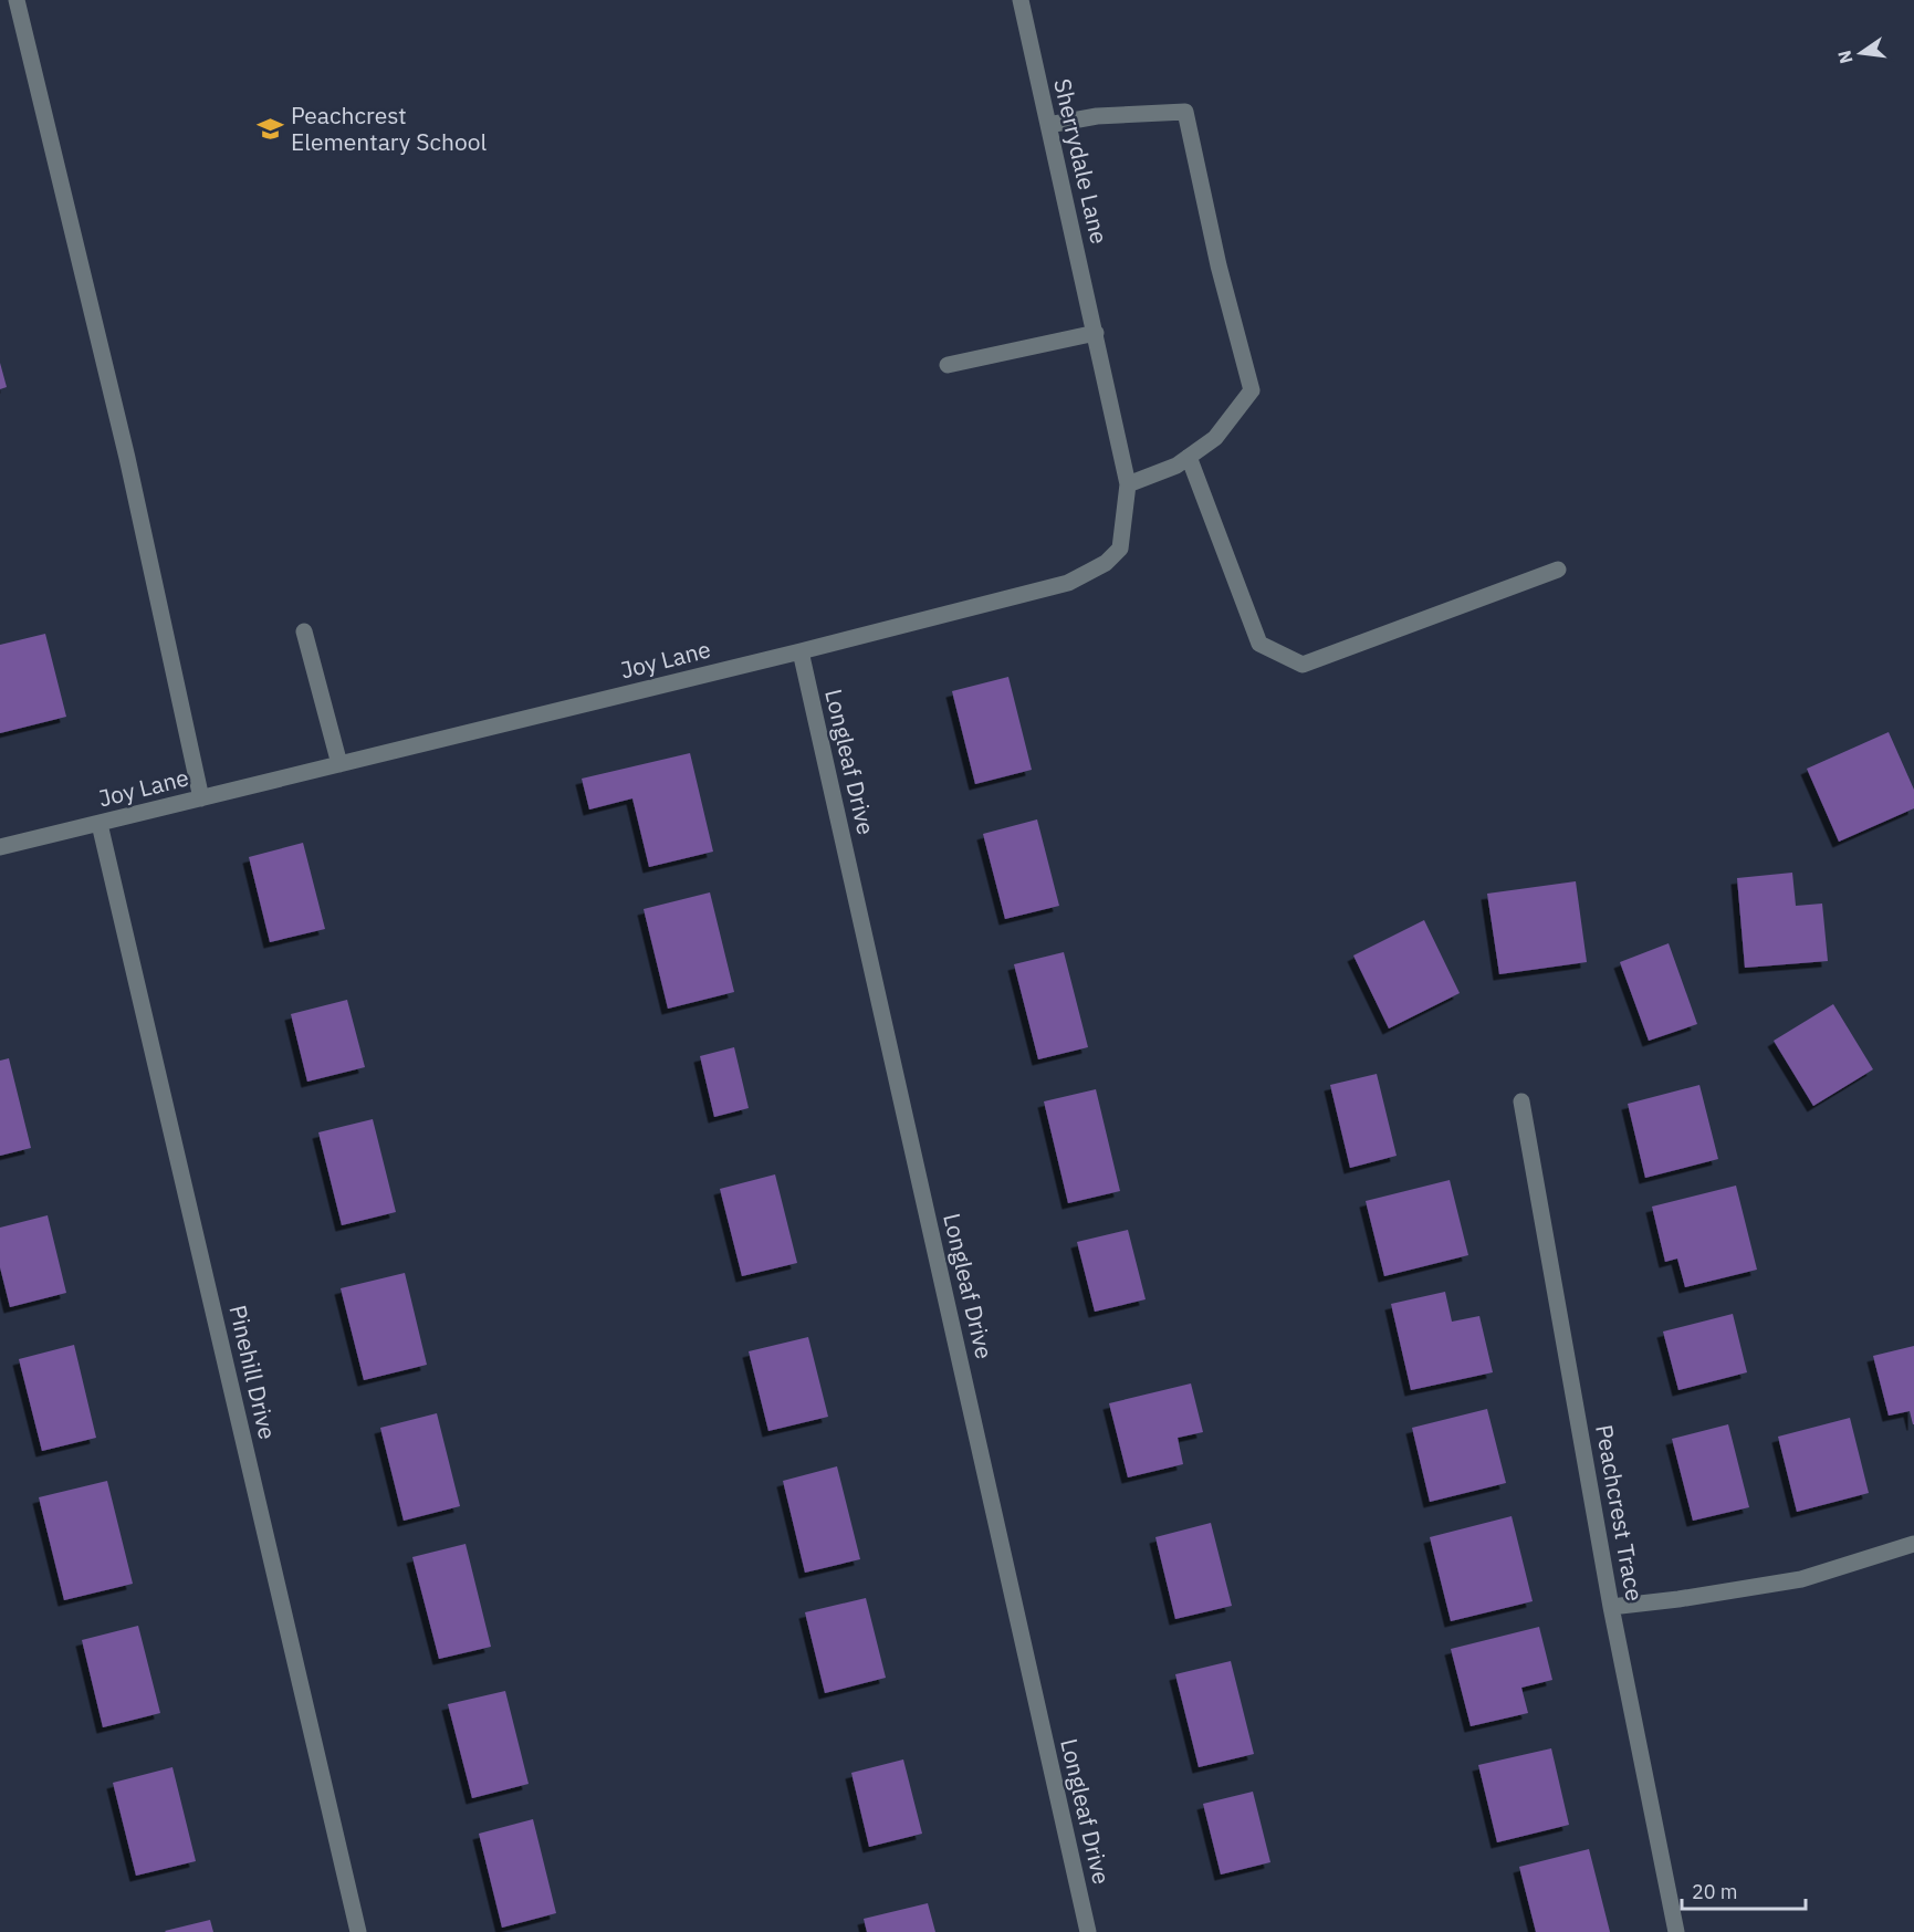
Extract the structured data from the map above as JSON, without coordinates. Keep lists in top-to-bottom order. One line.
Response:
{"streets":{"street":["Sherrydale Lane","Joy Lane","Longleaf Drive","Pinehill Drive","Peachcrest Trace"]},"crossings":[["Sherrydale Lane","Joy Lane"],["Joy Lane","Longleaf Drive"],["Joy Lane","Pinehill Drive"]],"places":{"school or university":["Peachcrest Elementary School"]},"scale_bar":"20 m","north":"left"}
